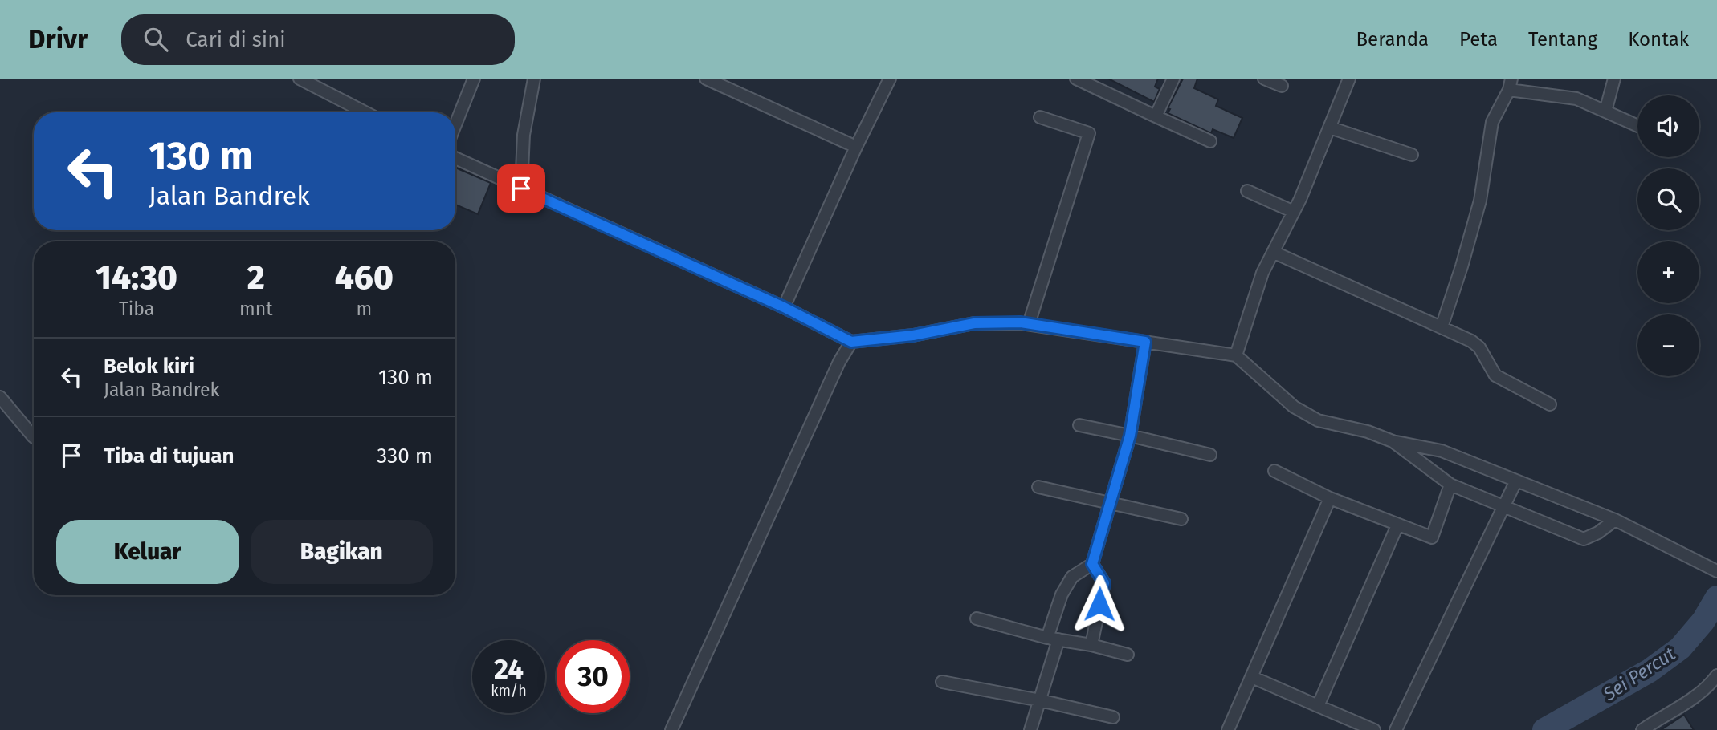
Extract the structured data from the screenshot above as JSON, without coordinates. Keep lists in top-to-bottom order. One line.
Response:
{"water":["Sei Percut"],"page":{"header":"Drivr","search":"Cari di sini","nav":["Beranda","Peta","Tentang","Kontak"],"map_buttons":["+","−"],"turn":["130 m","Jalan Bandrek"],"eta":["14:30","Tiba","2","mnt","460","m"],"list":[{"name":"Belok kiri","note":"Jalan Bandrek","value":"130 m"},{"name":"Tiba di tujuan","value":"330 m"}],"buttons":["Keluar","Bagikan"],"speed":"24 km/h","limit":"30"}}
